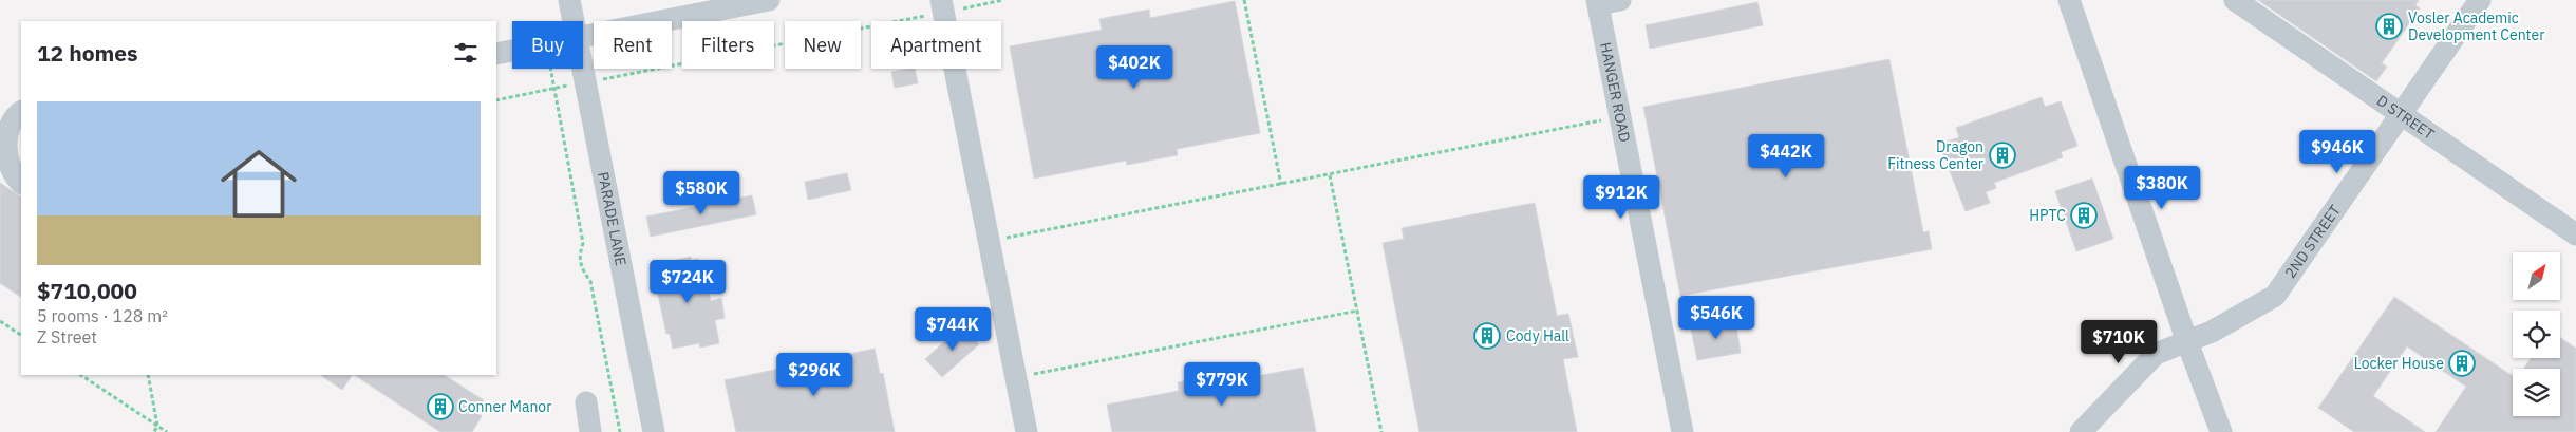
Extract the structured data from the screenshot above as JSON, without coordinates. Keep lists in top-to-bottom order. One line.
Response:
{"streets":{"street":["HANGER ROAD","D STREET","PARADE LANE","2ND STREET"]},"crossings":[["D STREET","2ND STREET"]],"places":{"building":["Vosler Academic Development Center","Dragon Fitness Center","HPTC","Cody Hall","Locker House","Conner Manor"]},"north":"top right","page":{"chip":["Buy","Rent","Filters","New","Apartment"],"heading":"12 homes","price":["$402K","$946K","$442K","$380K","$580K","$912K","$724K","$546K","$744K","$710K","$296K","$779K"],"list":[{"name":"$710,000","note":"5 rooms · 128 m² · Z Street"}]}}
